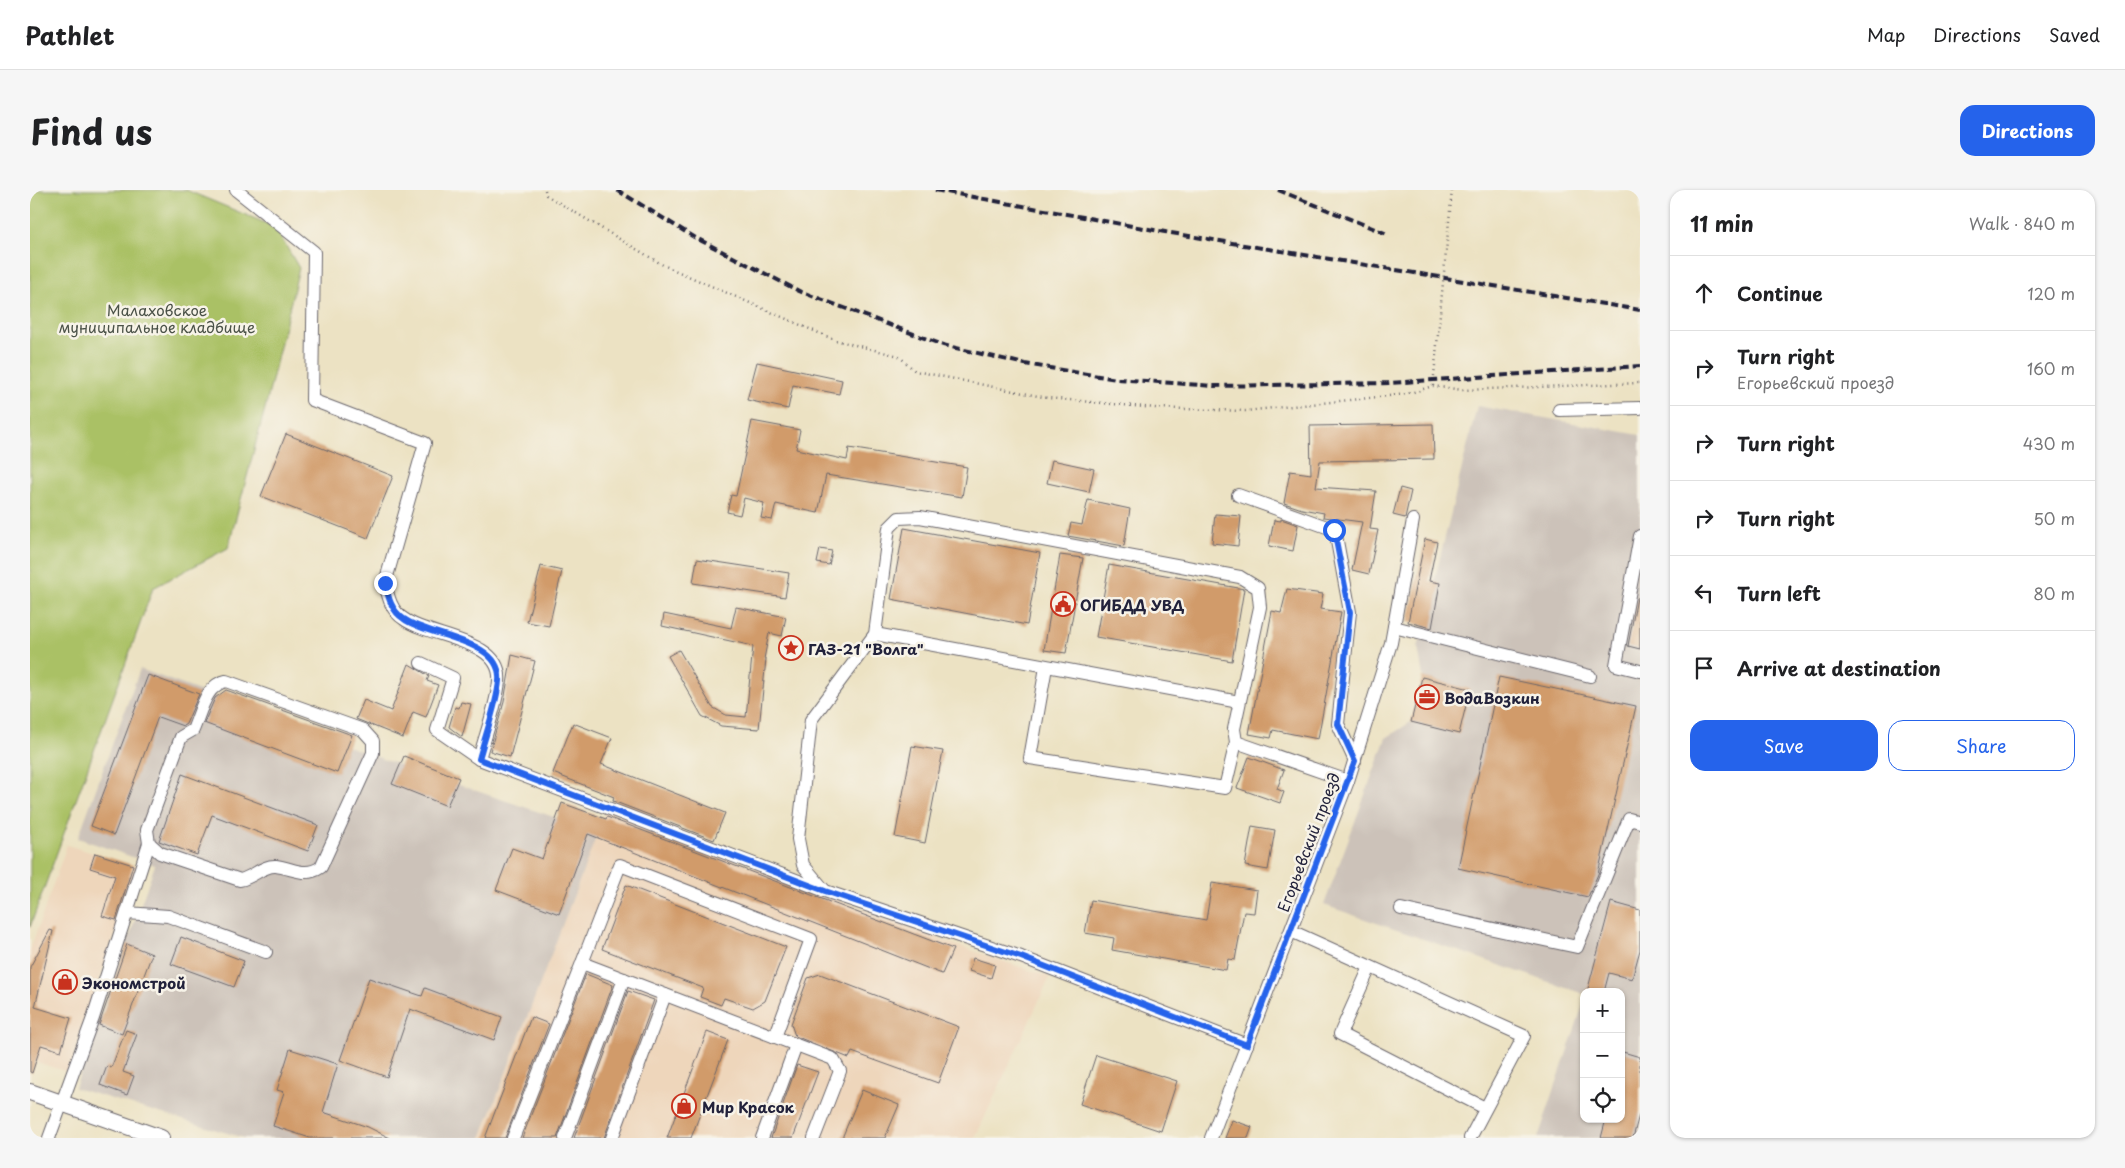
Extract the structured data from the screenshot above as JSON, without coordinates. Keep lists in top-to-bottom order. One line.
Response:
{"streets":{"street":["Егорьевский проезд"]},"parks":["Малаховское муниципальное кладбище"],"places":{"public building":["ОГИБДД УВД"],"place":["ГАЗ-21 \"Волга\""],"office":["ВодаВозкин"],"shop":["Экономстрой","Мир Красок"]},"page":{"header":"Pathlet","nav":["Map","Directions","Saved"],"title":"Find us","buttons":["Directions",["Save","Share"]],"heading":["11 min","Walk · 840 m"],"list":[["Continue","120 m"],["Turn right","Егорьевский проезд","160 m"],["Turn right","430 m"],["Turn right","50 m"],["Turn left","80 m"],"Arrive at destination"],"map_buttons":["+","−"]}}
